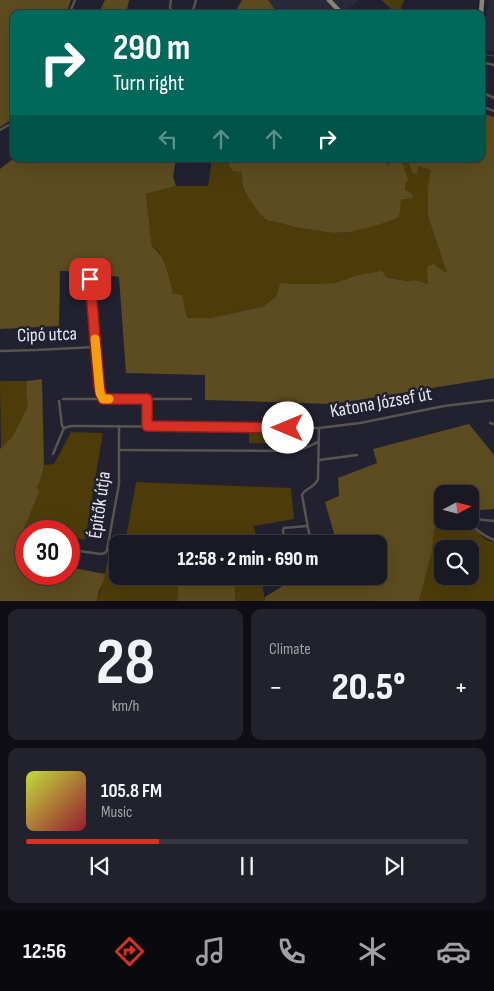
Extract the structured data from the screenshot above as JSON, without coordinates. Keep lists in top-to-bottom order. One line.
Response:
{"streets":{"street":["Cipó utca","Katona József út","Építők útja"]},"crossings":[["Katona József út","Építők útja"]],"north":"right","page":{"turn":["290 m","Turn right"],"limit":"30","trip":"12:58 · 2 min · 690 m","tile":[["28","km/h"],"Climate"],"heat":["−","20.5°","+"],"song":["105.8 FM","Music"],"tabs":"12:56"}}
